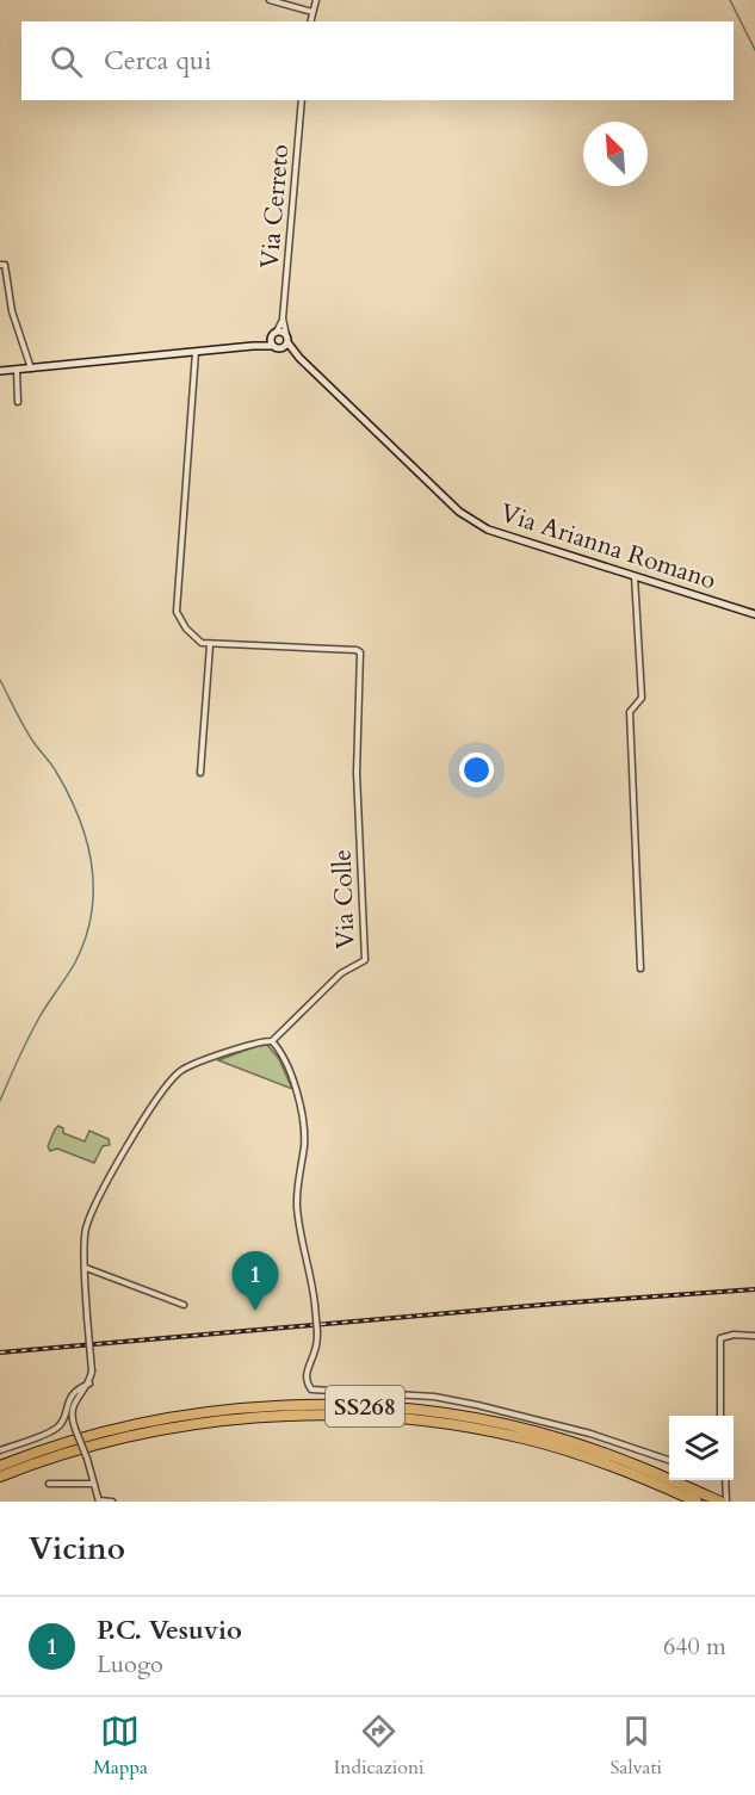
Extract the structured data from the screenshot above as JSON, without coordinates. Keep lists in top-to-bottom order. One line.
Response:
{"streets":{"highway":["SS268"],"street":["Via Cerreto","Via Arianna Romano","Via Colle"]},"crossings":[["Via Cerreto","Via Arianna Romano"]],"north":"top left","page":{"search":"Cerca qui","pins":"1","heading":"Vicino","list":[{"mark":"1","name":"P.C. Vesuvio","note":"Luogo","value":"640 m"}],"nav":["Mappa","Indicazioni","Salvati"]}}
